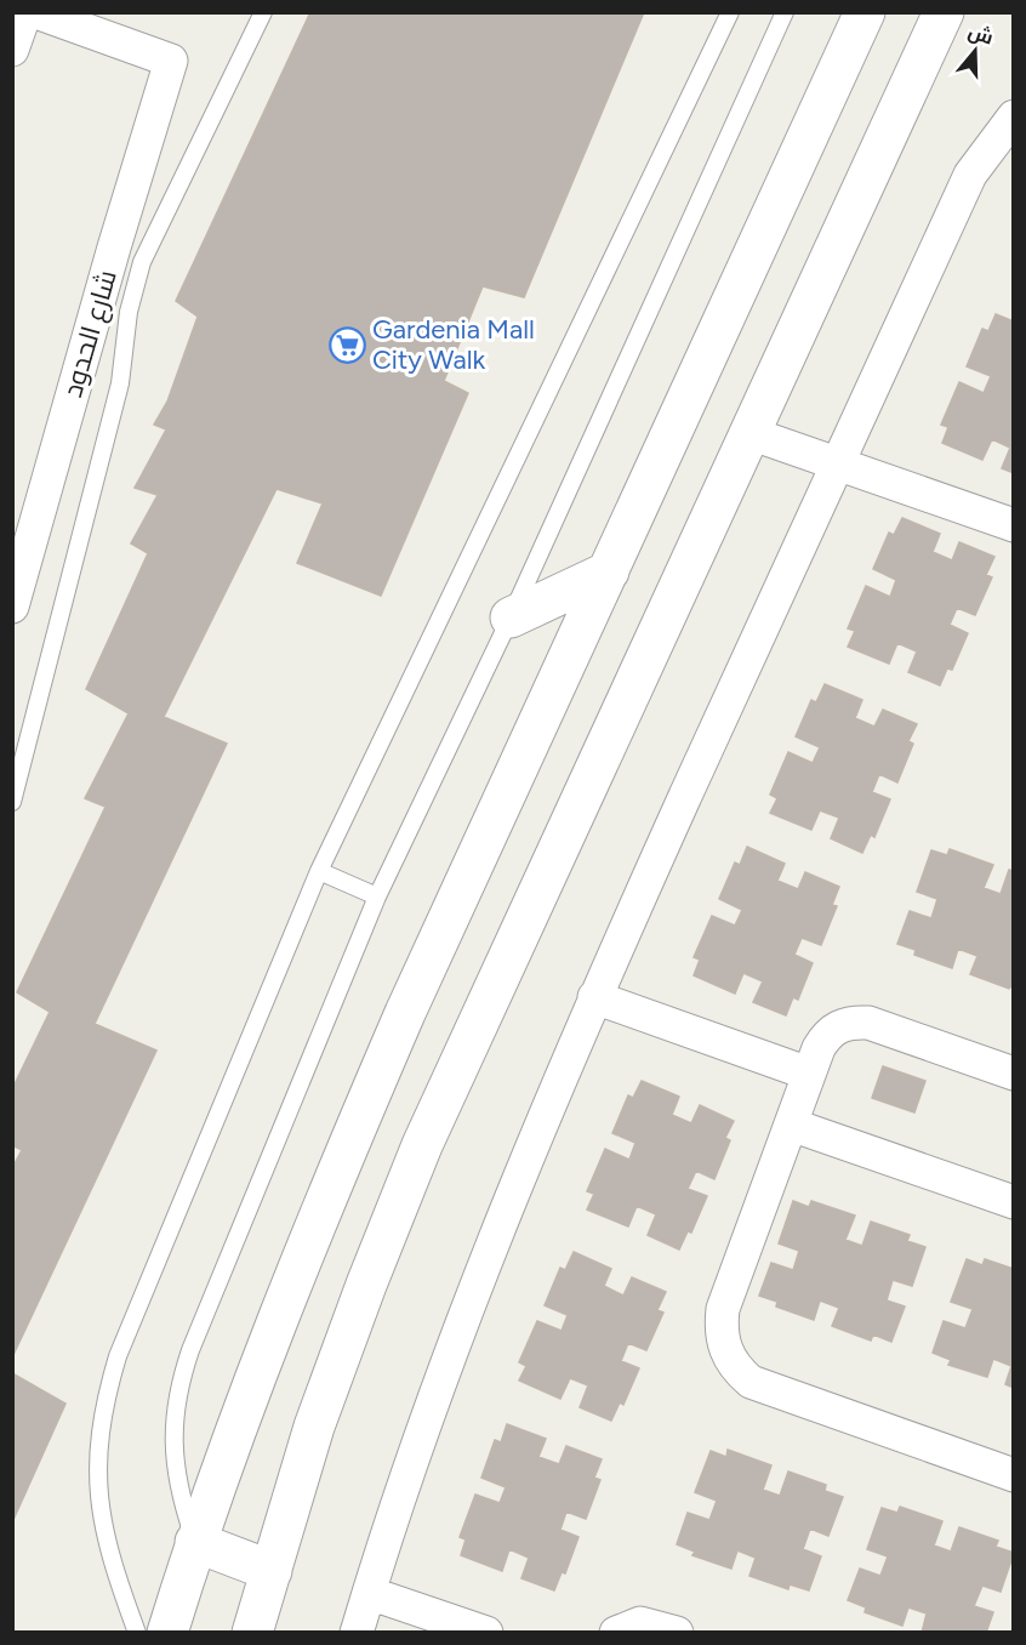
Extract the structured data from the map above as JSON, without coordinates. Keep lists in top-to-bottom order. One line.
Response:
{"streets":{"street":["شارع الحدود"]},"places":{"supermarket":["Gardenia Mall City Walk"]},"north":"top"}
